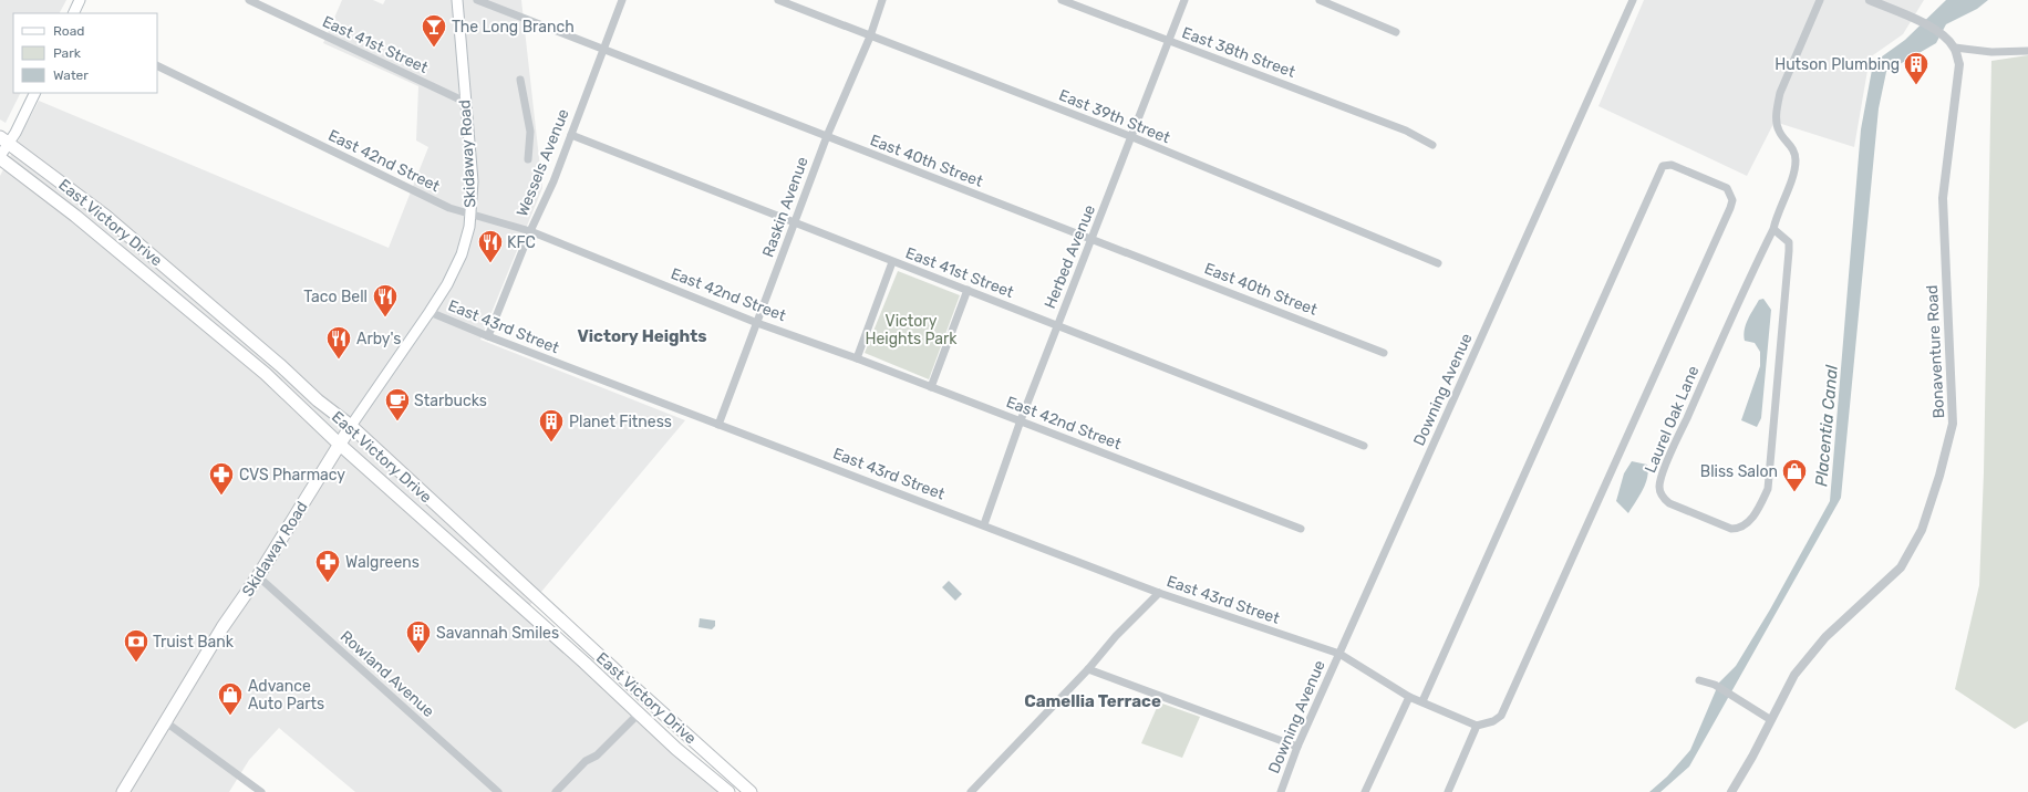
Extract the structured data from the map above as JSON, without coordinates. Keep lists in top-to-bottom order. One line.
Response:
{"streets":{"main road":["Skidaway Road","East Victory Drive"],"street":["East 41st Street","East 38th Street","East 39th Street","East 42nd Street","East 40th Street","Wessels Avenue","Raskin Avenue","Herbed Avenue","East 43rd Street","Bonaventure Road","Downing Avenue","Laurel Oak Lane","Rowland Avenue"]},"crossings":[["East 41st Street","Skidaway Road"],["East 41st Street","Wessels Avenue"],["East 41st Street","Raskin Avenue"],["East 41st Street","Herbed Avenue"],["East 38th Street","Herbed Avenue"],["East 39th Street","Raskin Avenue"],["East 39th Street","Herbed Avenue"],["Skidaway Road","East 42nd Street"],["Skidaway Road","East Victory Drive"],["Skidaway Road","East 43rd Street"],["Skidaway Road","Rowland Avenue"],["East 42nd Street","Wessels Avenue"],["East 42nd Street","Raskin Avenue"],["East 42nd Street","Herbed Avenue"],["East 40th Street","Wessels Avenue"],["East 40th Street","Raskin Avenue"],["East 40th Street","Herbed Avenue"],["Wessels Avenue","East 43rd Street"],["Raskin Avenue","East 43rd Street"],["Herbed Avenue","East 43rd Street"],["East 43rd Street","Downing Avenue"]],"districts":["Victory Heights","Camellia Terrace"],"water":["Placentia Canal"],"parks":["Victory Heights Park"],"places":{"bar":["The Long Branch"],"building":["Hutson Plumbing","Planet Fitness","Savannah Smiles"],"restaurant":["KFC","Taco Bell","Arby's"],"cafe":["Starbucks"],"shop":["Bliss Salon","Advance Auto Parts"],"pharmacy":["CVS Pharmacy","Walgreens"],"bank":["Truist Bank"]},"legend":["Road","Park","Water"]}
